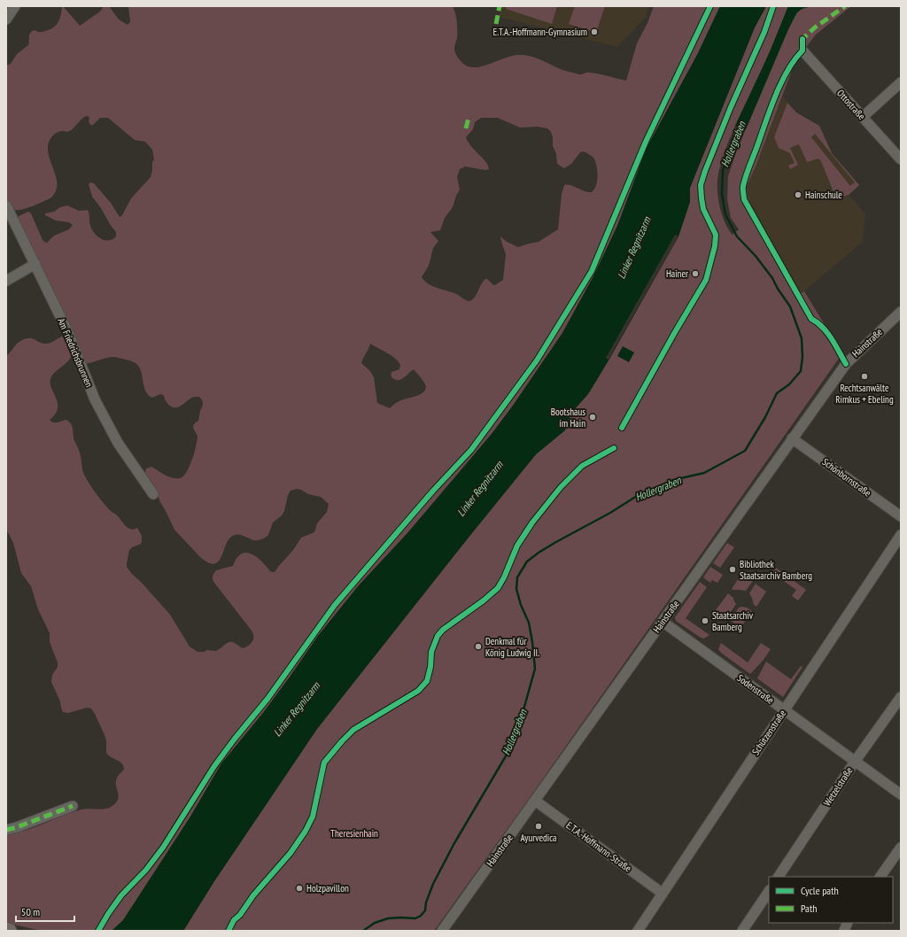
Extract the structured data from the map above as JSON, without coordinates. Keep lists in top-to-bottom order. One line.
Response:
{"streets":{"street":["Ottostraße","Hainstraße","Am Friedrichsbrunnen","Schönbornstraße","Sodenstraße","Schützenstraße","Wetzelstraße","E.T.A.-Hoffmann-Straße"]},"crossings":[["Hainstraße","Schönbornstraße"],["Hainstraße","Sodenstraße"],["Hainstraße","E.T.A.-Hoffmann-Straße"],["Sodenstraße","Schützenstraße"],["Sodenstraße","Wetzelstraße"],["Schützenstraße","E.T.A.-Hoffmann-Straße"]],"water":["Hollergraben","Linker Regnitzarm"],"parks":["Theresienhain"],"places":["E.T.A.-Hoffmann-Gymnasium","Hainschule","Hainer","Rechtsanwälte Rimkus + Ebeling","Bootshaus im Hain","Bibliothek Staatsarchiv Bamberg","Staatsarchiv Bamberg","Denkmal für König Ludwig II.","Ayurvedica","Holzpavillon"],"legend":["Cycle path","Path"],"scale_bar":"50 m"}
